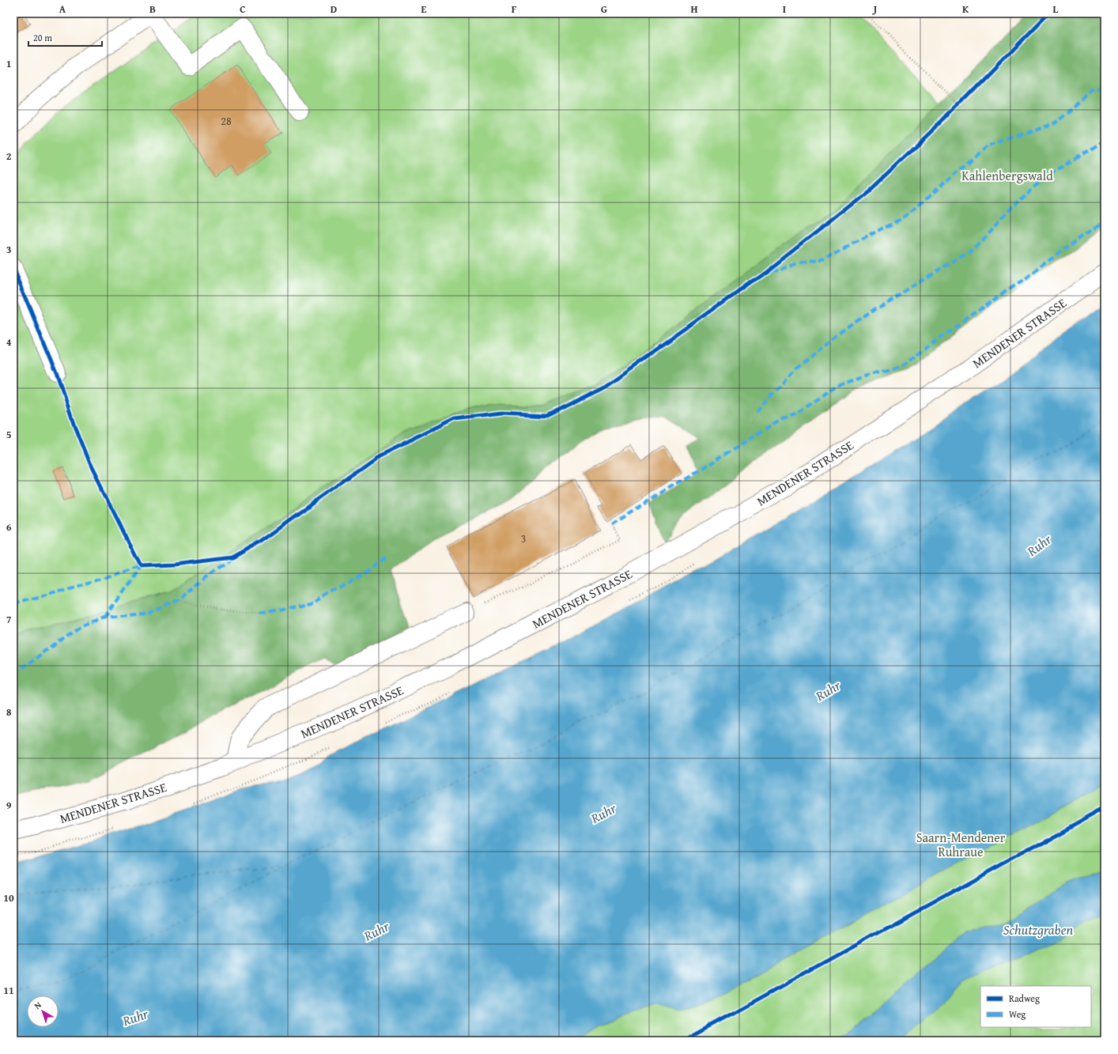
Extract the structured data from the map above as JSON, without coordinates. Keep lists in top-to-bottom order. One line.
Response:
{"streets":{"street":["MENDENER STRASSE"]},"water":["Ruhr","Schutzgraben"],"parks":["Kahlenbergswald","Saarn-Mendener Ruhraue"],"house_numbers":["28","3"],"legend":["Radweg","Weg"],"scale_bar":"20 m","north":"top left","grid":{"columns":["A","B","C","D","E","F","G","H","I","J","K","L"],"rows":["1","2","3","4","5","6","7","8","9","10","11"]}}
